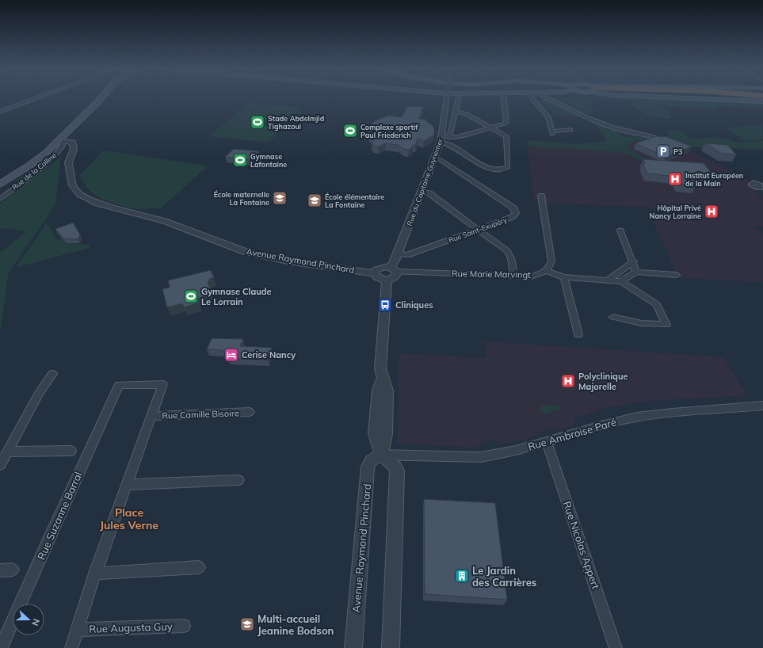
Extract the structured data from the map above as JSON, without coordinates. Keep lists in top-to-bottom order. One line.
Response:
{"streets":{"street":["Rue de la Colline","Rue du Capitaine Guynemer","Rue Saint-Exupéry","Avenue Raymond Pinchard","Rue Marie Marvingt","Rue Camille Bisoire","Rue Ambroise Paré","Rue Suzanne Barral","Rue Nicolas Appert","Rue Augusta Guy"]},"crossings":[["Rue de la Colline","Avenue Raymond Pinchard"],["Rue du Capitaine Guynemer","Rue Saint-Exupéry"],["Rue du Capitaine Guynemer","Rue Marie Marvingt"],["Avenue Raymond Pinchard","Rue Ambroise Paré"],["Rue Camille Bisoire","Rue Suzanne Barral"],["Rue Ambroise Paré","Rue Nicolas Appert"]],"districts":["Place Jules Verne"],"places":{"sports":["Stade Abdelmjid Tighazoui","Complexe sportif Paul Friederich","Gymnase Lafontaine","Gymnase Claude Le Lorrain"],"parking":["P3"],"hospital":["Institut Européen de la Main","Hôpital Privé Nancy Lorraine","Polyclinique Majorelle"],"school or university":["École maternelle La Fontaine","École élémentaire La Fontaine","Multi-accueil Jeanine Bodson"],"bus stop":["Cliniques"],"hotel":["Cerise Nancy"],"building":["Le Jardin des Carrières"]},"north":"right"}
